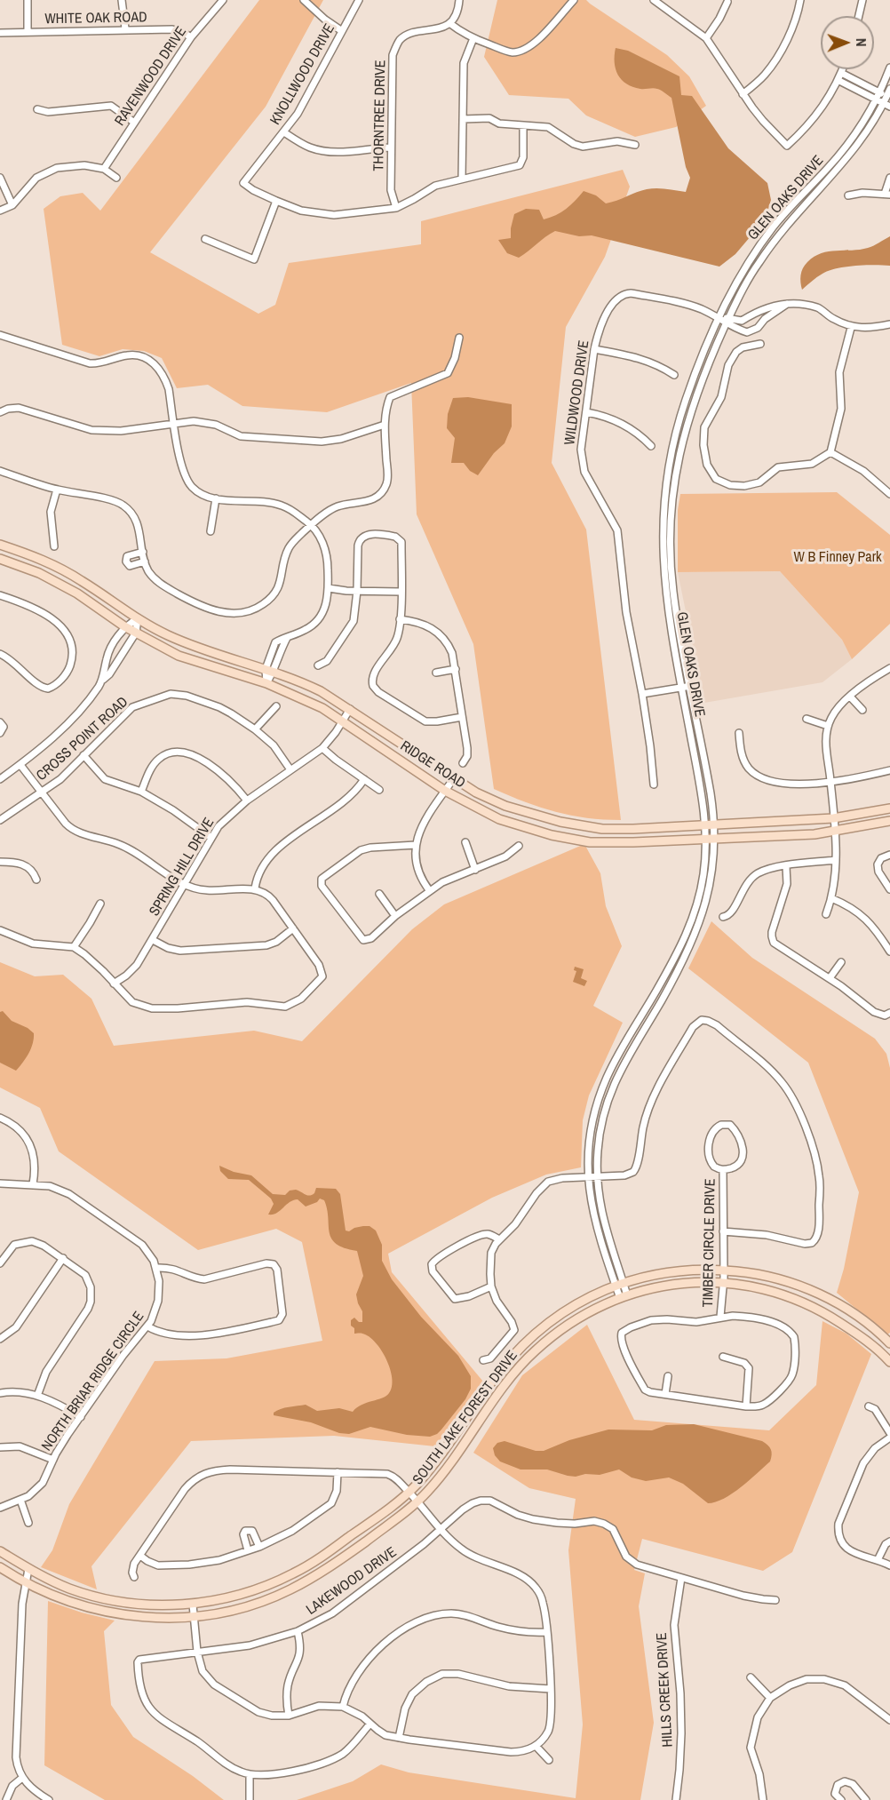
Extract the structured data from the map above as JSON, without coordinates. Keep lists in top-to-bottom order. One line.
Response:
{"streets":{"main road":["RIDGE ROAD","SOUTH LAKE FOREST DRIVE"],"street":["WHITE OAK ROAD","KNOLLWOOD DRIVE","RAVENWOOD DRIVE","THORNTREE DRIVE","GLEN OAKS DRIVE","WILDWOOD DRIVE","CROSS POINT ROAD","SPRING HILL DRIVE","TIMBER CIRCLE DRIVE","NORTH BRIAR RIDGE CIRCLE","LAKEWOOD DRIVE","HILLS CREEK DRIVE"]},"crossings":[["WHITE OAK ROAD","RAVENWOOD DRIVE"],["GLEN OAKS DRIVE","WILDWOOD DRIVE"],["GLEN OAKS DRIVE","RIDGE ROAD"],["GLEN OAKS DRIVE","SOUTH LAKE FOREST DRIVE"],["CROSS POINT ROAD","SPRING HILL DRIVE"],["RIDGE ROAD","SPRING HILL DRIVE"],["TIMBER CIRCLE DRIVE","SOUTH LAKE FOREST DRIVE"],["LAKEWOOD DRIVE","HILLS CREEK DRIVE"]],"parks":["W B Finney Park"],"north":"right"}
